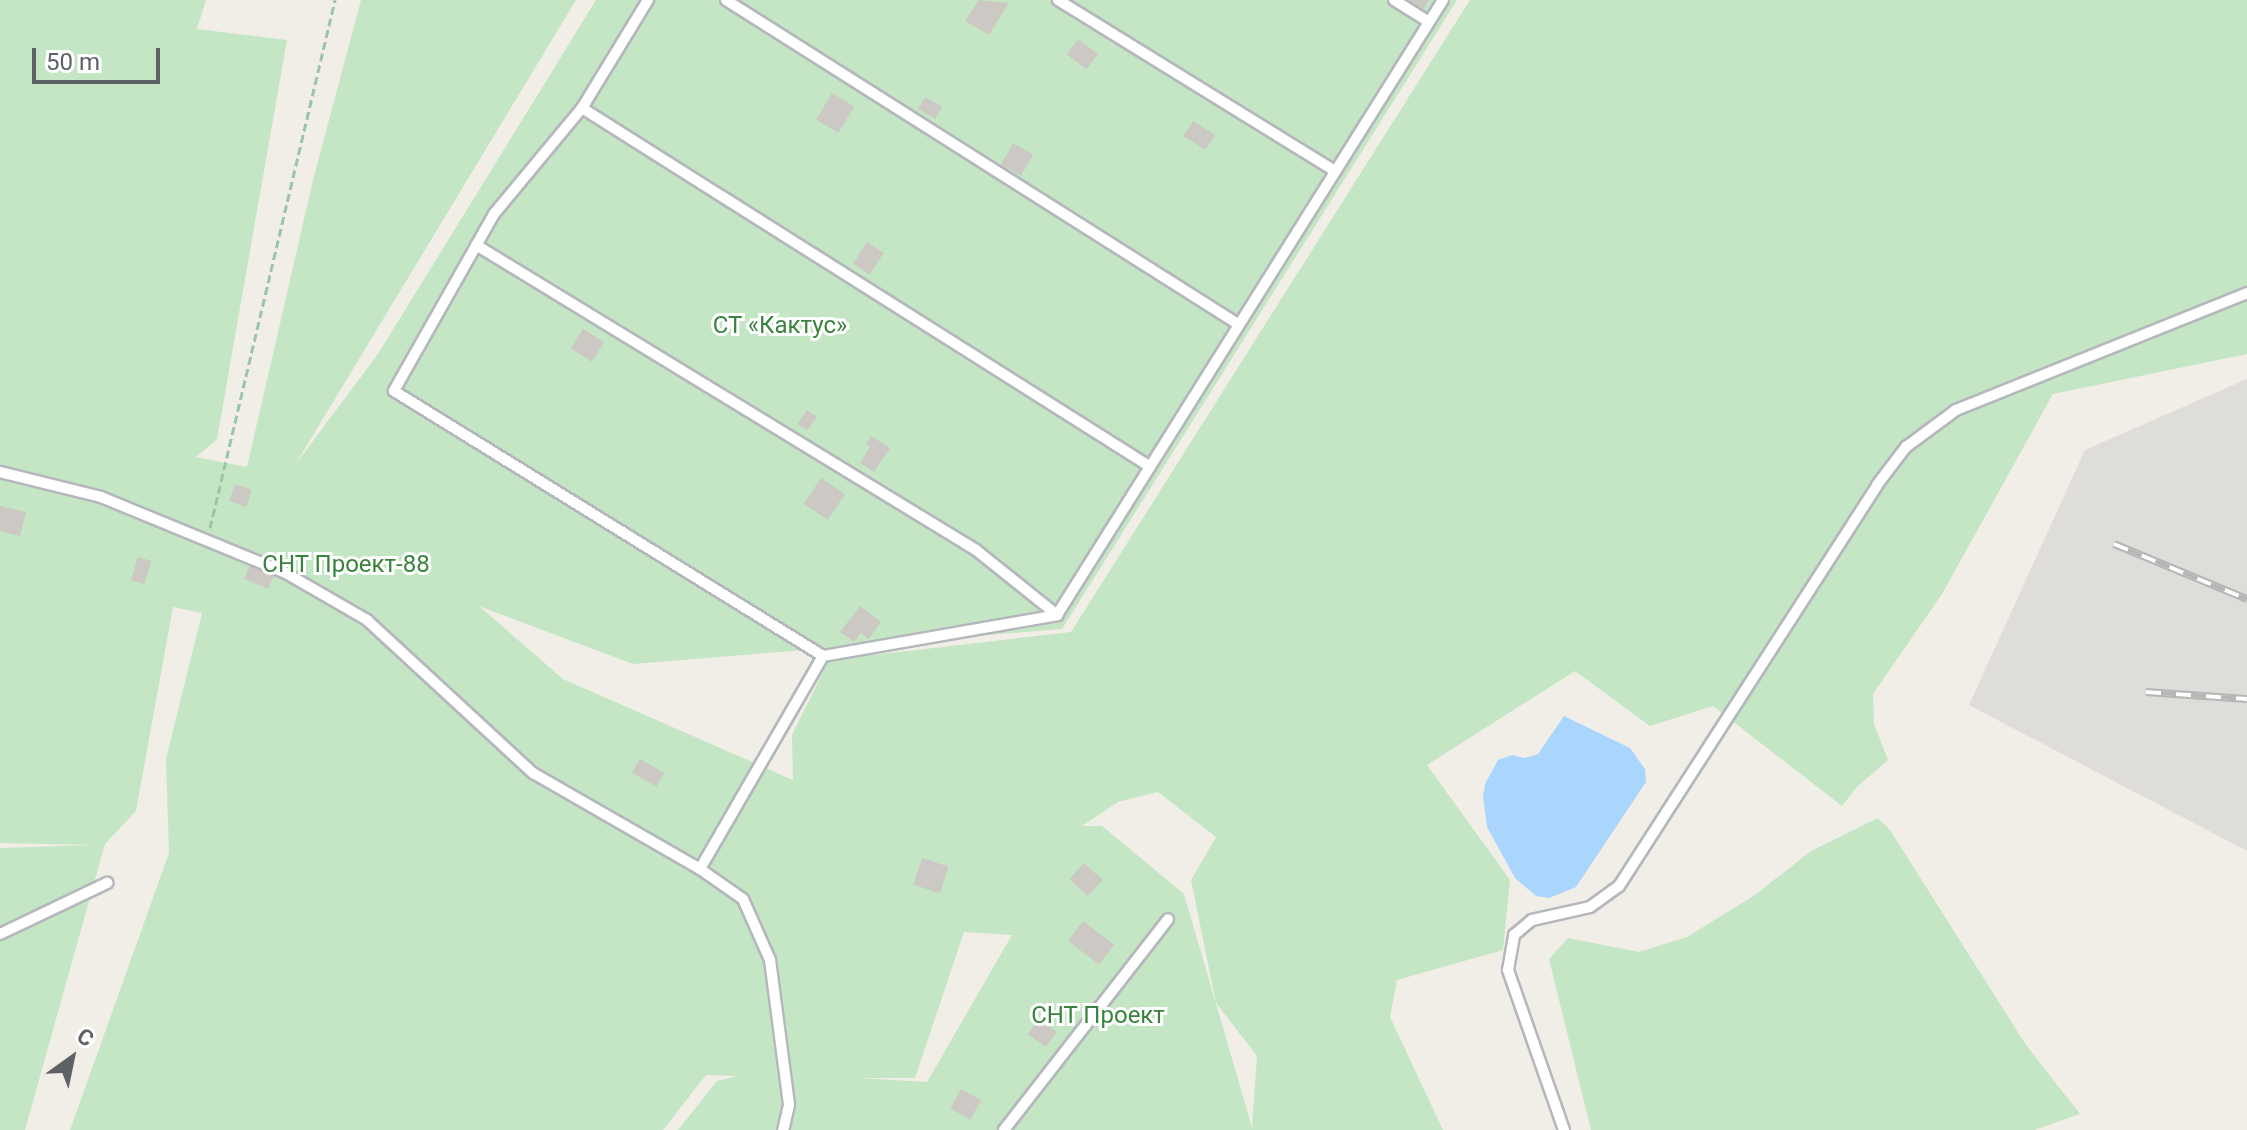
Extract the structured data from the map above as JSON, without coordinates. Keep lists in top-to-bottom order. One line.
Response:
{"parks":["СТ «Кактус»","СНТ Проект-88","СНТ Проект"],"scale_bar":"50 m","north":"top right"}
